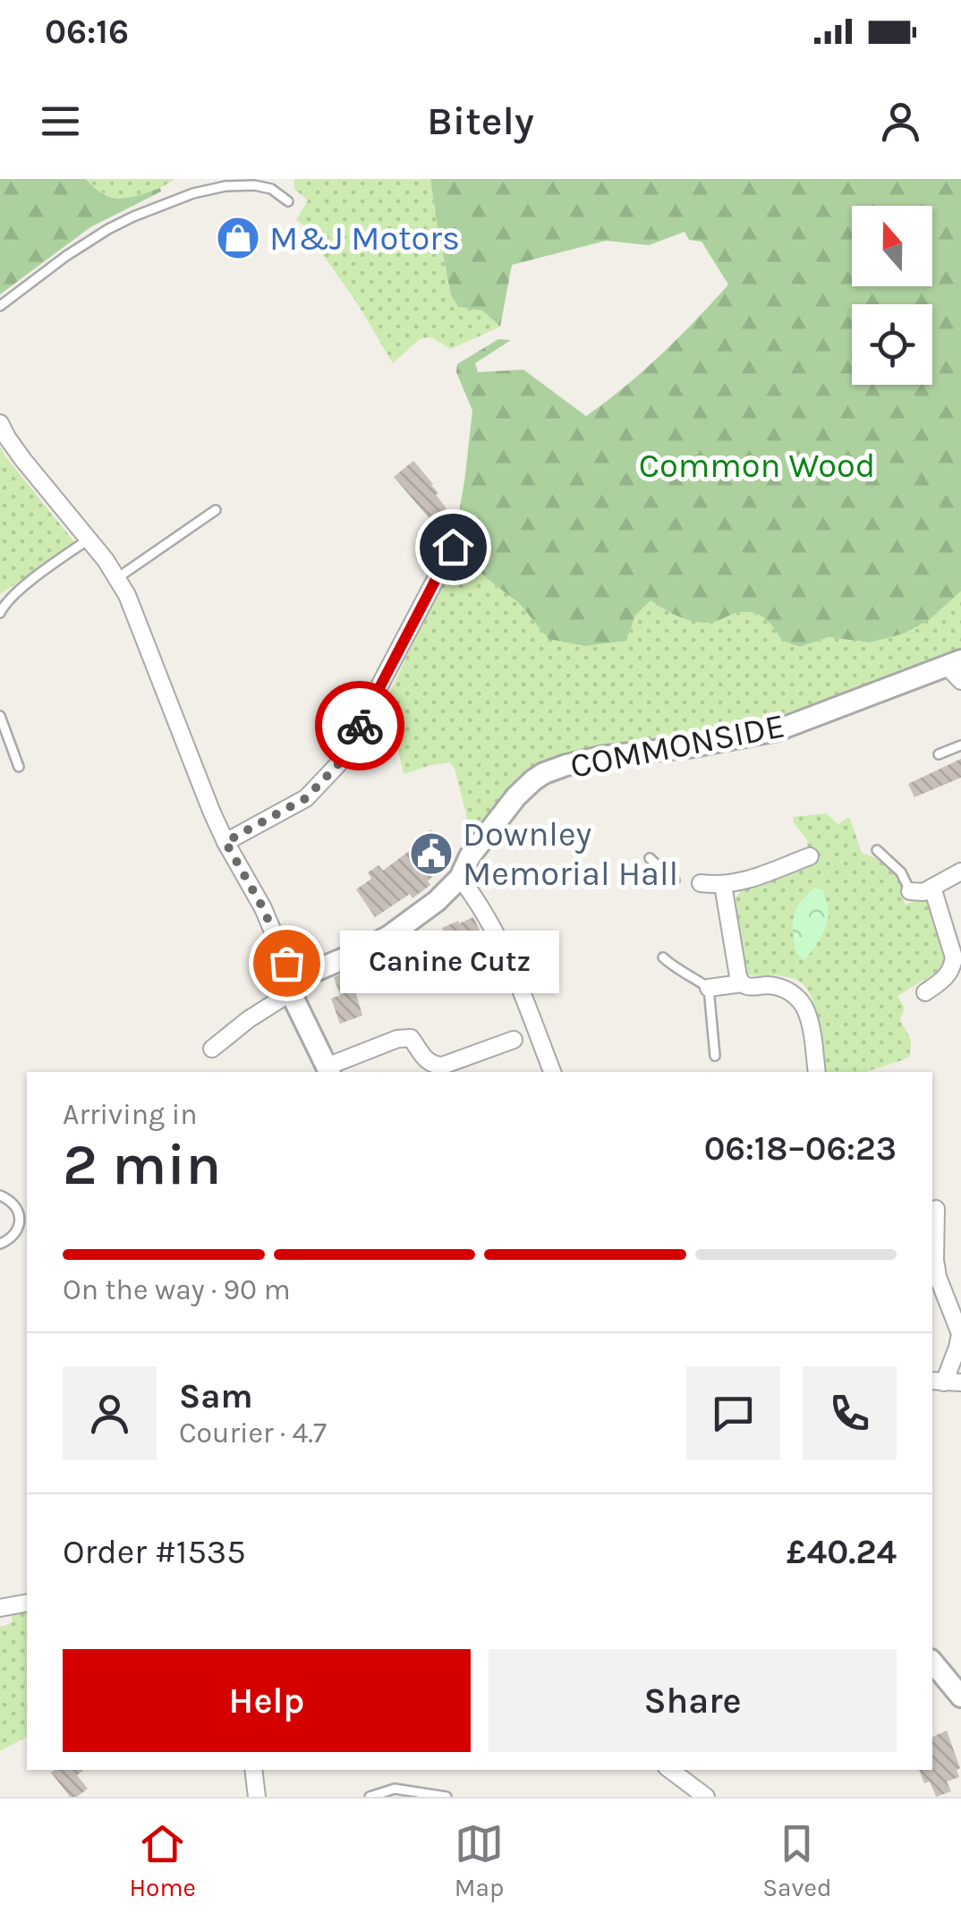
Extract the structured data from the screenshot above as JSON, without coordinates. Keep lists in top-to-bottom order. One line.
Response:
{"streets":{"street":["COMMONSIDE"]},"parks":["Common Wood"],"places":{"shop":["M&J Motors"],"public building":["Downley Memorial Hall"],"other":["Canine Cutz"]},"north":"top","page":{"status":"06:16","header":"Bitely","bubble":"Canine Cutz","heading":["2 min","Arriving in","06:18–06:23"],"panel":["Sam","Courier · 4.7","Order #1535","£40.24"],"bar":"On the way · 90 m","buttons":["Help","Share"],"tabs":["Home","Map","Saved"]}}
